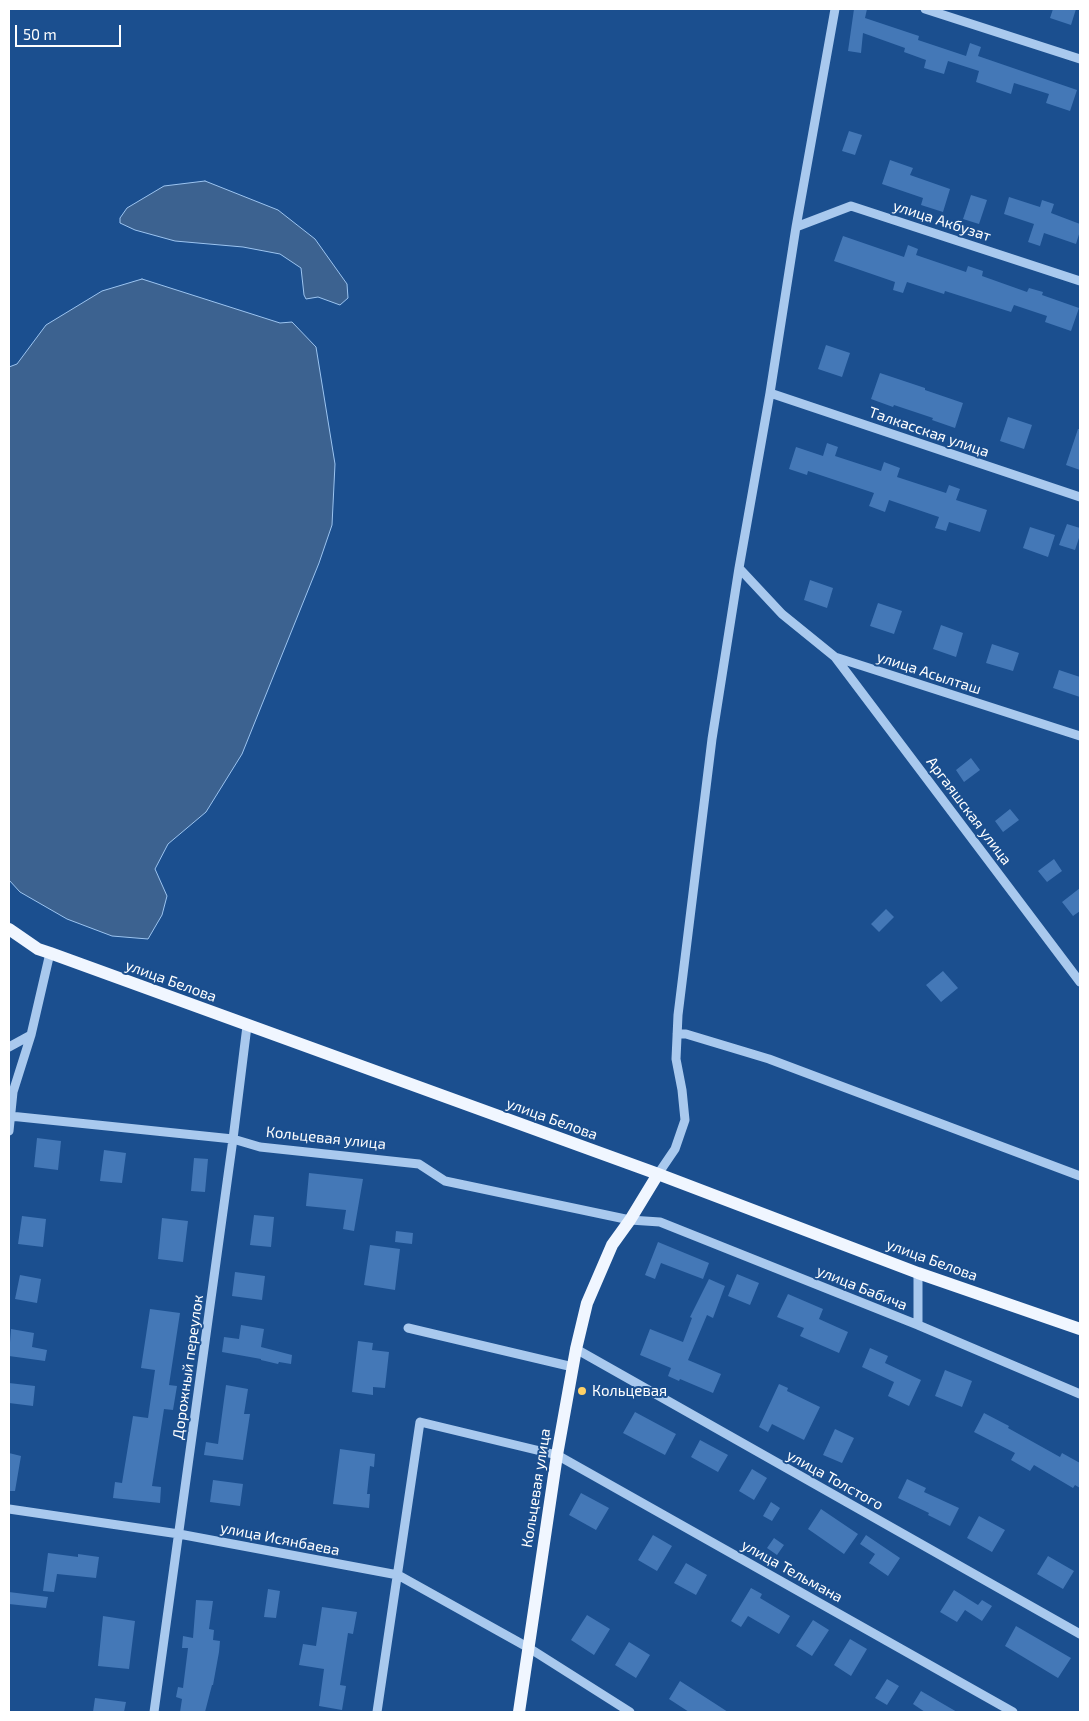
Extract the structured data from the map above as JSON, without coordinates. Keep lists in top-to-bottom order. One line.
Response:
{"streets":{"main road":["улица Белова","Кольцевая улица"],"street":["улица Акбузат","Талкасская улица","улица Асылташ","Аргаяшская улица","улица Бабича","Дорожный переулок","улица Толстого","улица Исянбаева","улица Тельмана"]},"crossings":[["улица Асылташ","Аргаяшская улица"],["улица Белова","Кольцевая улица"],["улица Белова","Дорожный переулок"],["Кольцевая улица","улица Бабича"],["Кольцевая улица","Дорожный переулок"],["Кольцевая улица","улица Толстого"],["Кольцевая улица","улица Исянбаева"],["Кольцевая улица","улица Тельмана"],["Дорожный переулок","улица Исянбаева"],["улица Исянбаева","улица Тельмана"]],"places":["Кольцевая"],"scale_bar":"50 m"}
